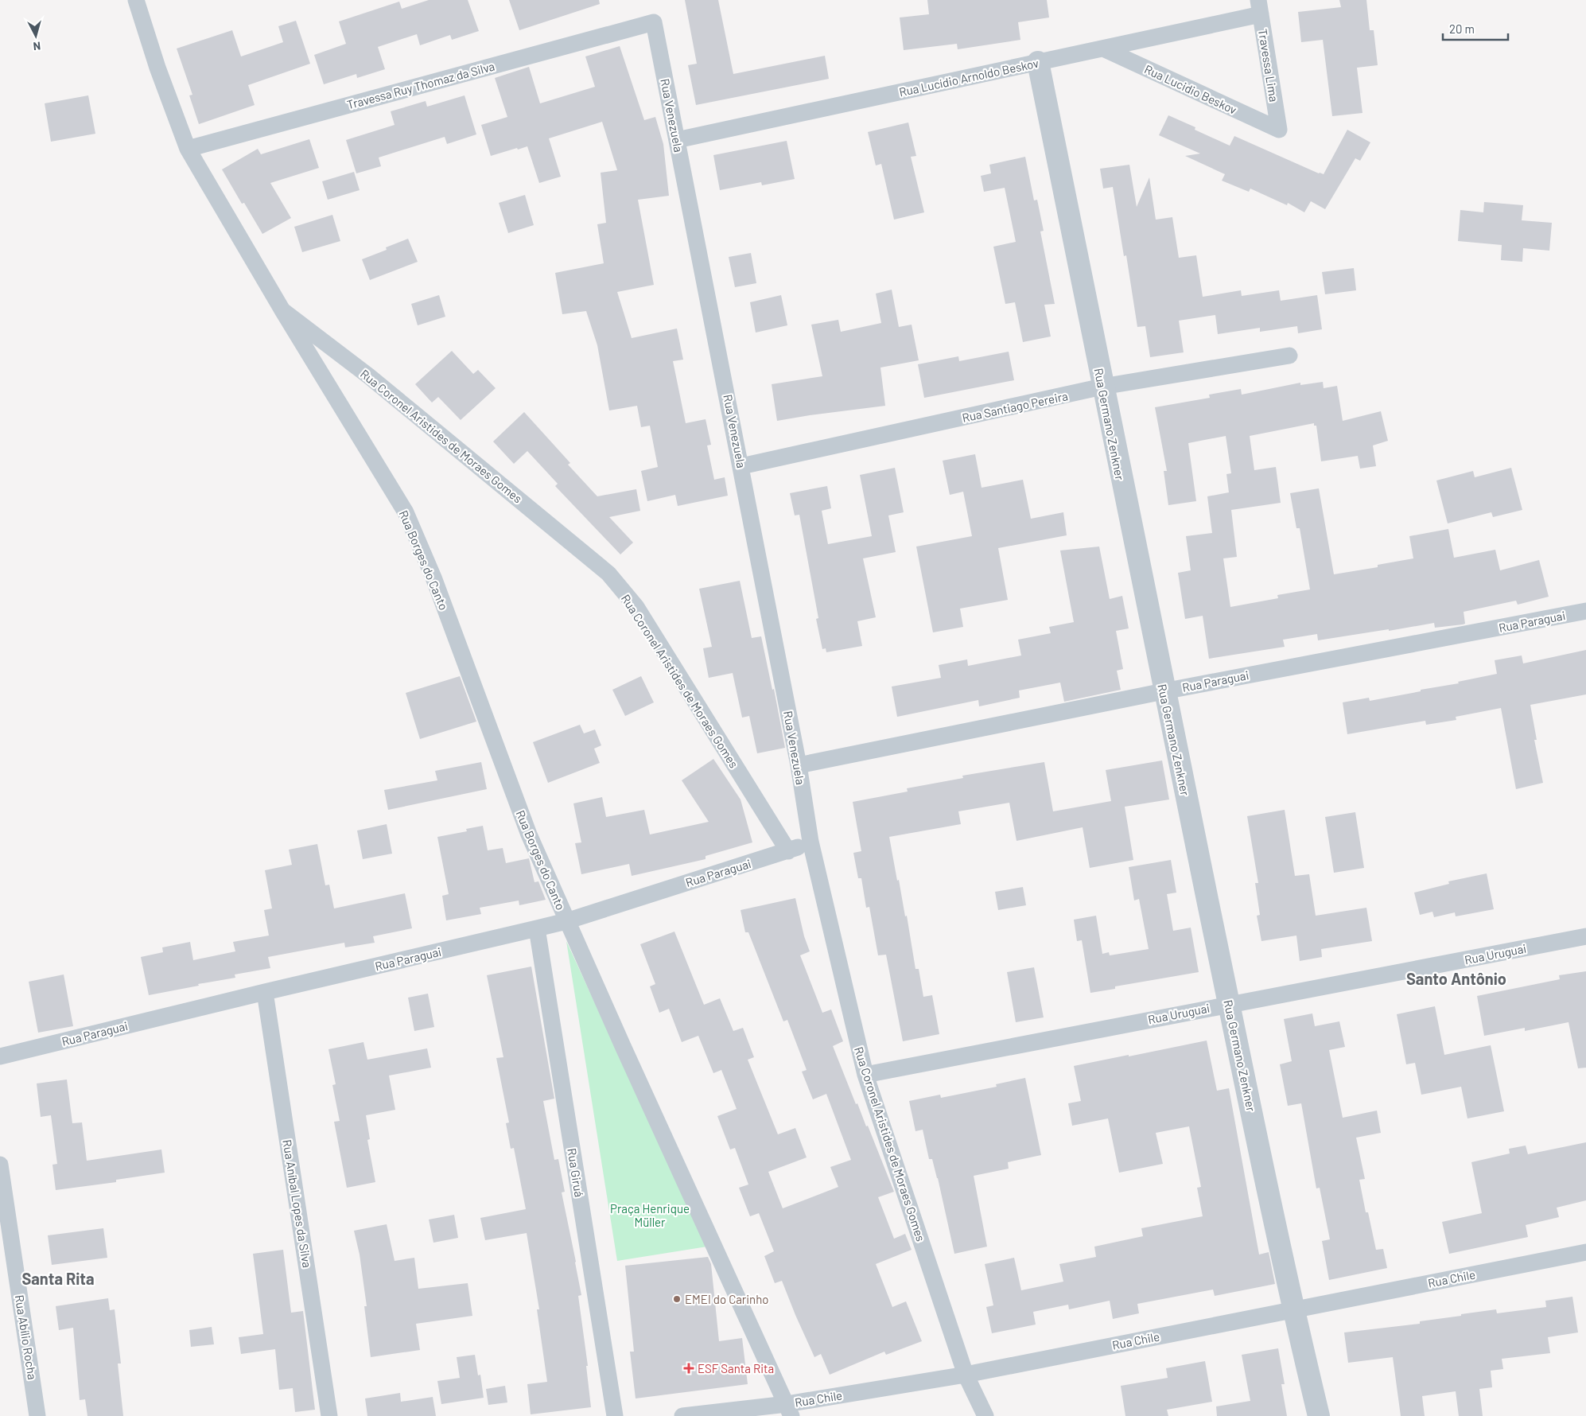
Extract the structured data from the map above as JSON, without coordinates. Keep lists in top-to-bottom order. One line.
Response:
{"streets":{"street":["Travessa Lima","Rua Lucídio Arnoldo Beskov","Travessa Ruy Thomaz da Silva","Rua Lucidio Beskov","Rua Venezuela","Rua Santiago Pereira","Rua Germano Zenkner","Rua Coronel Aristides de Moraes Gomes","Rua Borges do Canto","Rua Paraguai","Rua Uruguai","Rua Giruá","Rua Aníbal Lopes da Silva","Rua Chile","Rua Abílio Rocha"]},"crossings":[["Travessa Lima","Rua Lucídio Arnoldo Beskov"],["Travessa Lima","Rua Lucidio Beskov"],["Rua Lucídio Arnoldo Beskov","Rua Lucidio Beskov"],["Rua Lucídio Arnoldo Beskov","Rua Venezuela"],["Rua Lucídio Arnoldo Beskov","Rua Germano Zenkner"],["Travessa Ruy Thomaz da Silva","Rua Venezuela"],["Travessa Ruy Thomaz da Silva","Rua Coronel Aristides de Moraes Gomes"],["Rua Venezuela","Rua Santiago Pereira"],["Rua Venezuela","Rua Coronel Aristides de Moraes Gomes"],["Rua Venezuela","Rua Paraguai"],["Rua Santiago Pereira","Rua Germano Zenkner"],["Rua Germano Zenkner","Rua Paraguai"],["Rua Germano Zenkner","Rua Uruguai"],["Rua Germano Zenkner","Rua Chile"],["Rua Coronel Aristides de Moraes Gomes","Rua Borges do Canto"],["Rua Coronel Aristides de Moraes Gomes","Rua Paraguai"],["Rua Coronel Aristides de Moraes Gomes","Rua Uruguai"],["Rua Coronel Aristides de Moraes Gomes","Rua Chile"],["Rua Borges do Canto","Rua Paraguai"],["Rua Borges do Canto","Rua Chile"],["Rua Paraguai","Rua Giruá"],["Rua Paraguai","Rua Aníbal Lopes da Silva"]],"districts":["Santo Antônio","Santa Rita"],"parks":["Praça Henrique Müller"],"places":{"other":["EMEI do Carinho"],"health":["ESF Santa Rita"]},"scale_bar":"20 m","north":"bottom"}
